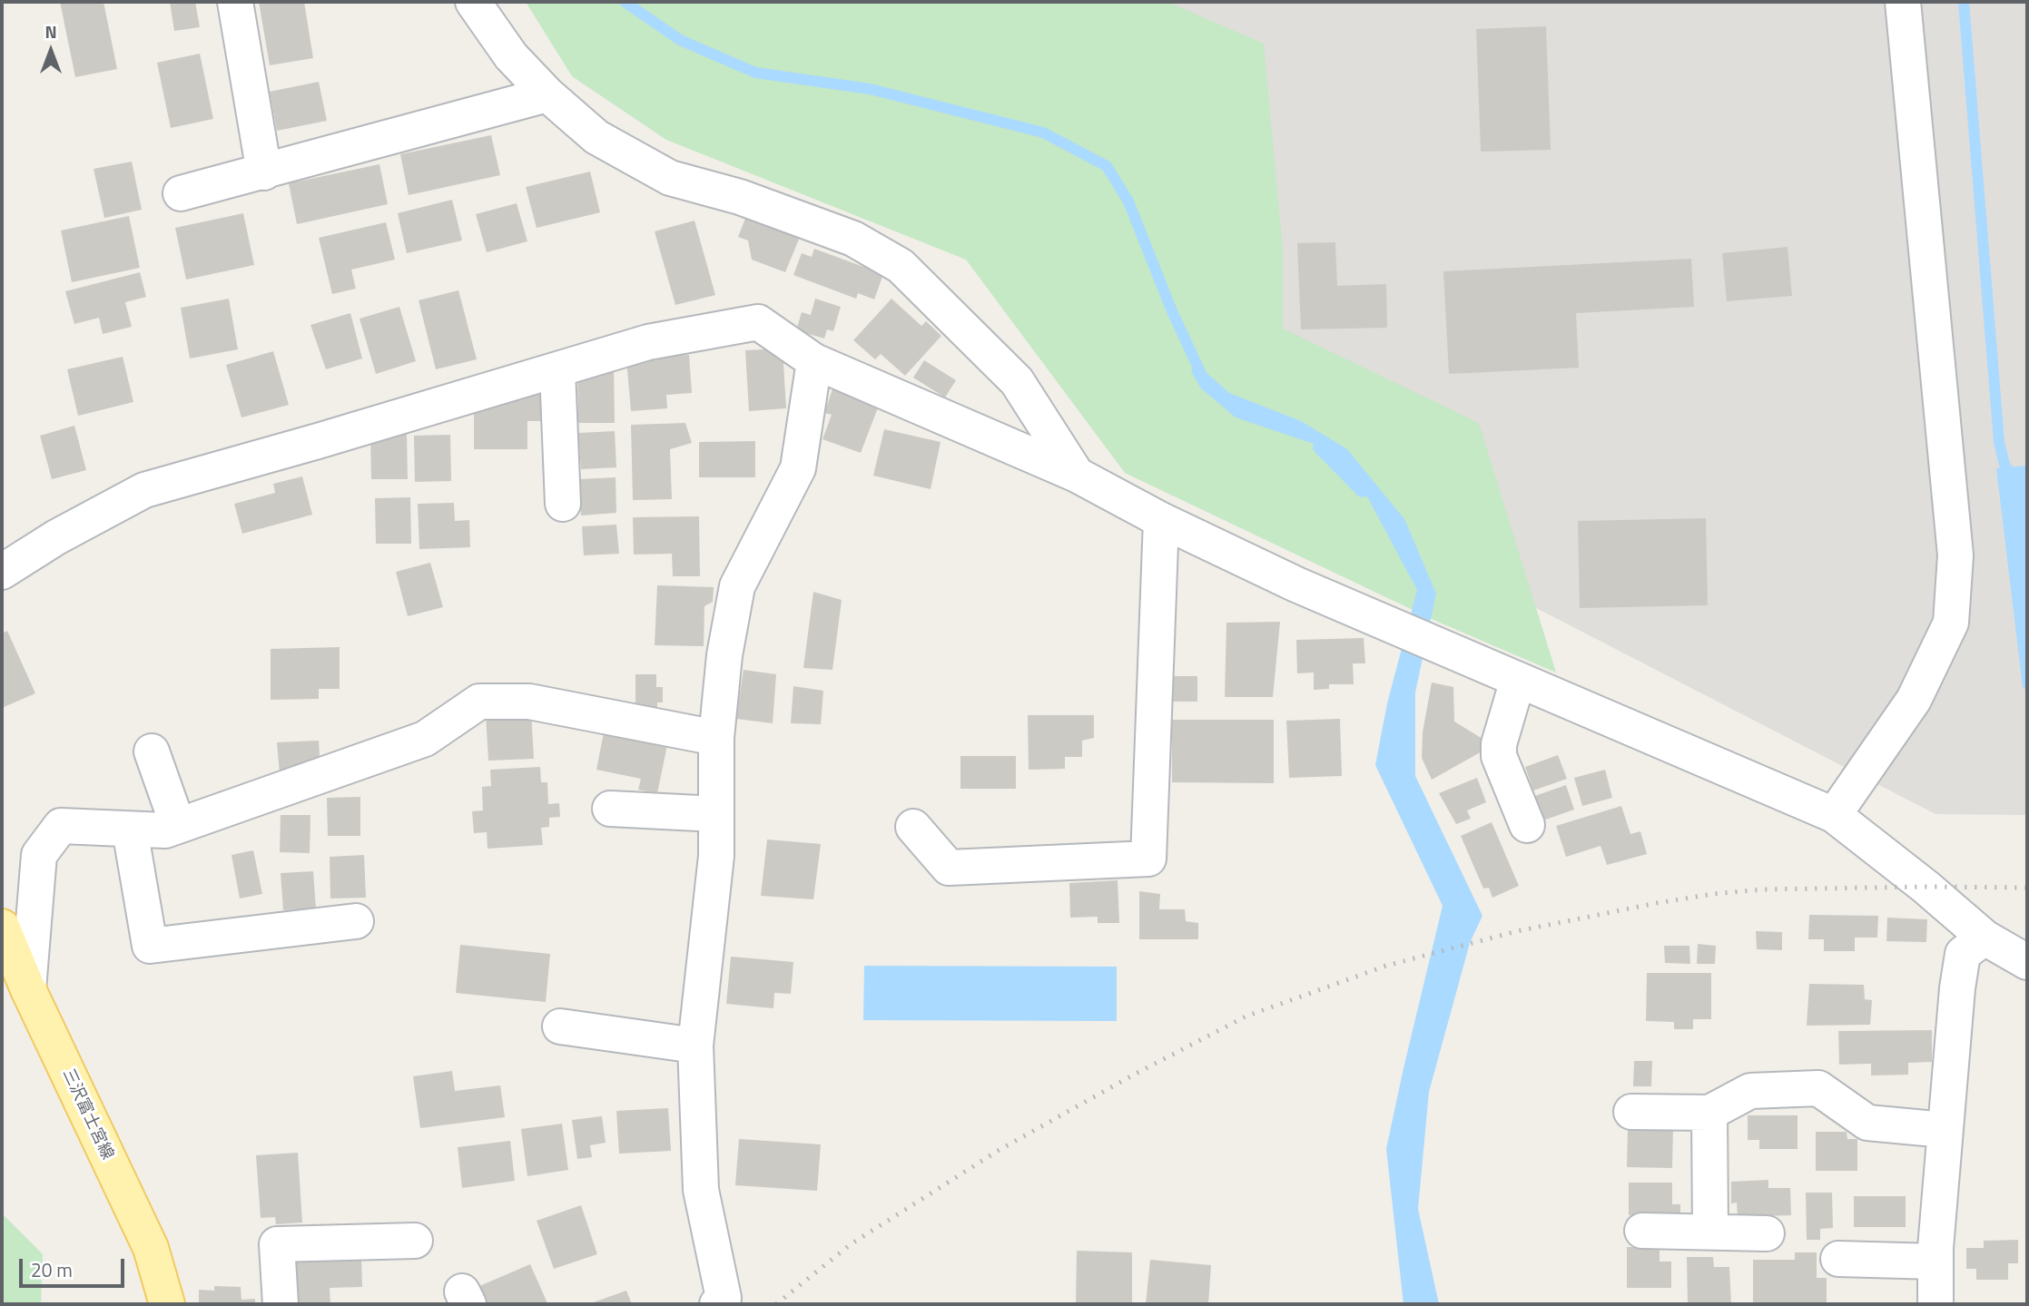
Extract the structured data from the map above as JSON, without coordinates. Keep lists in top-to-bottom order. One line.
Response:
{"streets":{"main road":["三沢富士宮線"]},"scale_bar":"20 m","north":"top"}
